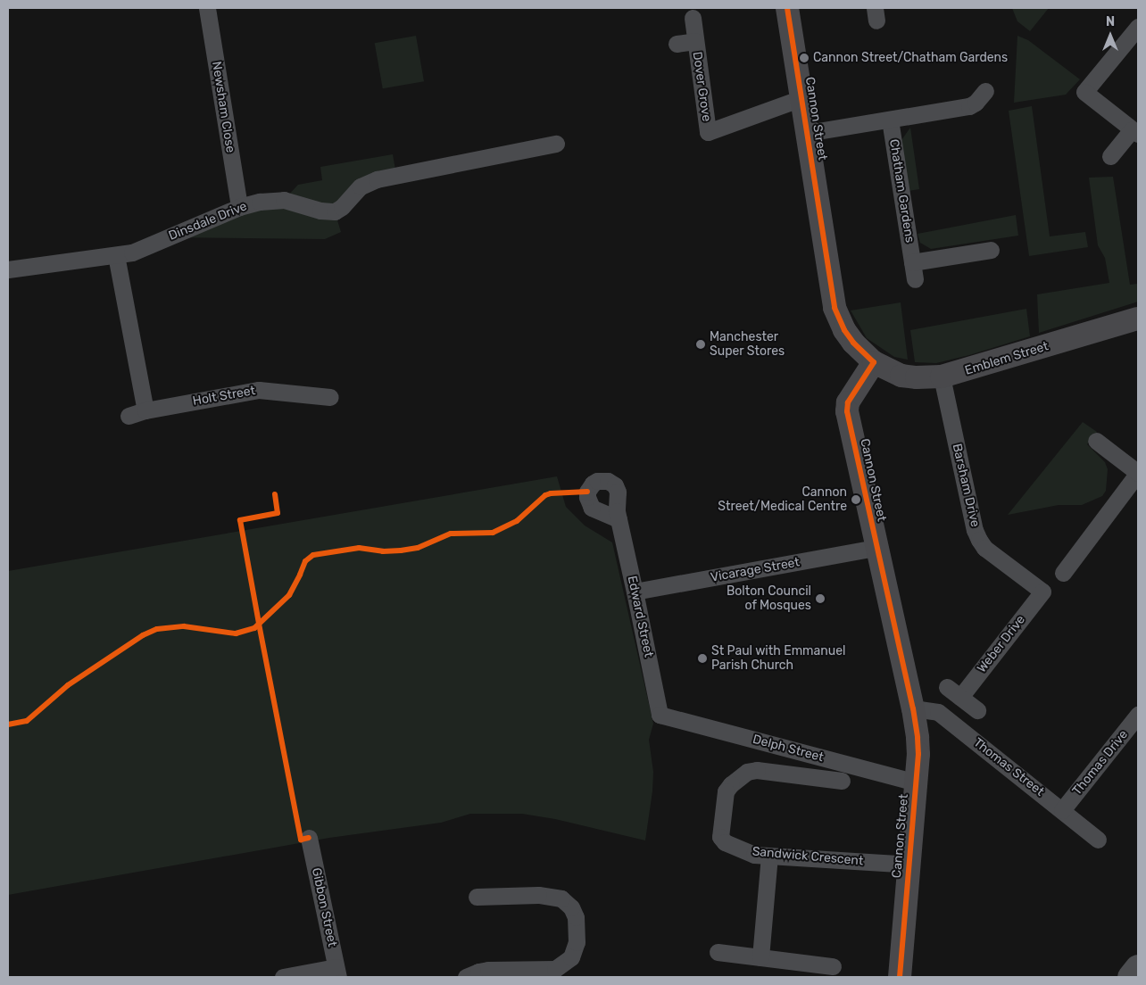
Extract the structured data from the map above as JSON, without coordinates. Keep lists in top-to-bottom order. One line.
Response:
{"streets":{"street":["Dover Grove","Newsham Close","Cannon Street","Chatham Gardens","Dinsdale Drive","Emblem Street","Holt Street","Barsham Drive","Vicarage Street","Edward Street","Weber Drive","Delph Street","Thomas Drive","Thomas Street","Sandwick Crescent","Gibbon Street"]},"crossings":[["Dover Grove","Cannon Street"],["Newsham Close","Dinsdale Drive"],["Cannon Street","Emblem Street"],["Cannon Street","Vicarage Street"],["Cannon Street","Delph Street"],["Cannon Street","Thomas Street"],["Cannon Street","Sandwick Crescent"],["Emblem Street","Barsham Drive"],["Barsham Drive","Weber Drive"],["Vicarage Street","Edward Street"],["Edward Street","Delph Street"],["Thomas Drive","Thomas Street"]],"places":["Cannon Street/Chatham Gardens","Manchester Super Stores","Cannon Street/Medical Centre","Bolton Council of Mosques","St Paul with Emmanuel Parish Church"],"north":"top"}
